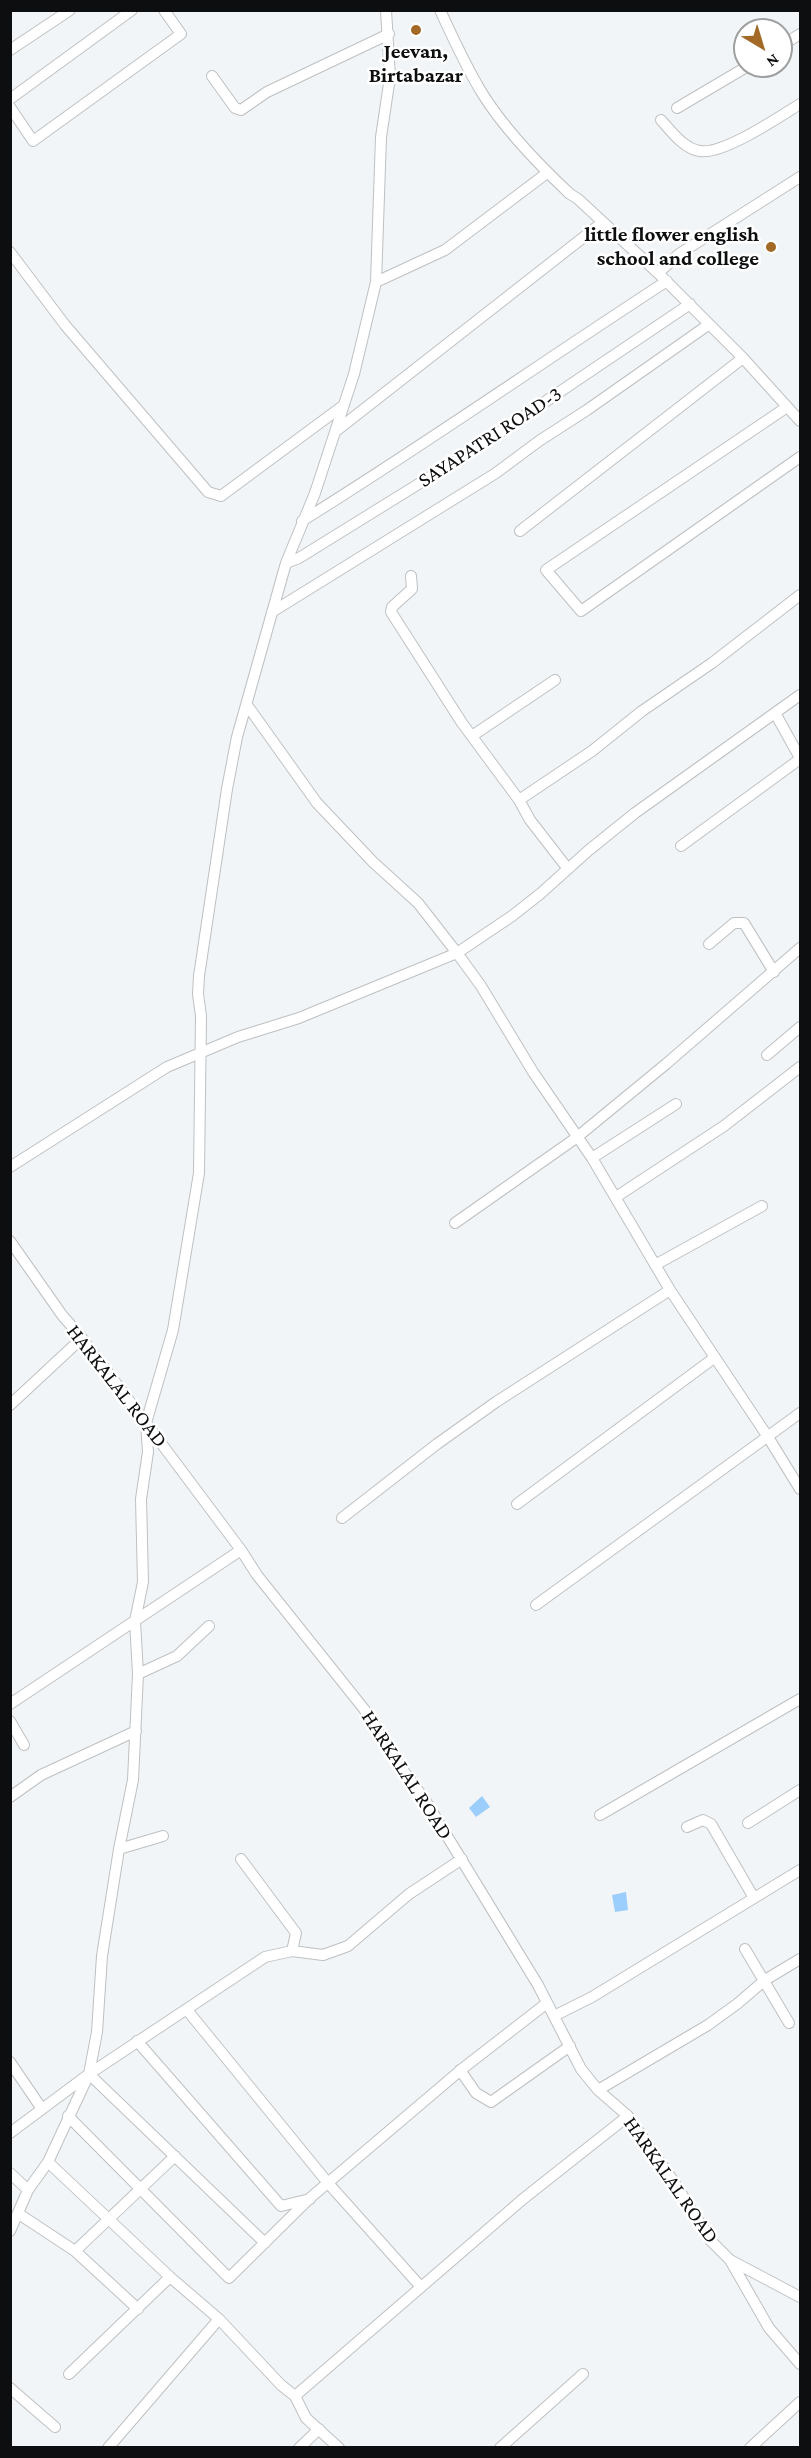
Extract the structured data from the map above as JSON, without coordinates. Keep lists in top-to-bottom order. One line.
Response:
{"streets":{"street":["SAYAPATRI ROAD-3","HARKALAL ROAD"]},"places":["Jeevan, Birtabazar","little flower english school and college"],"north":"bottom right"}
